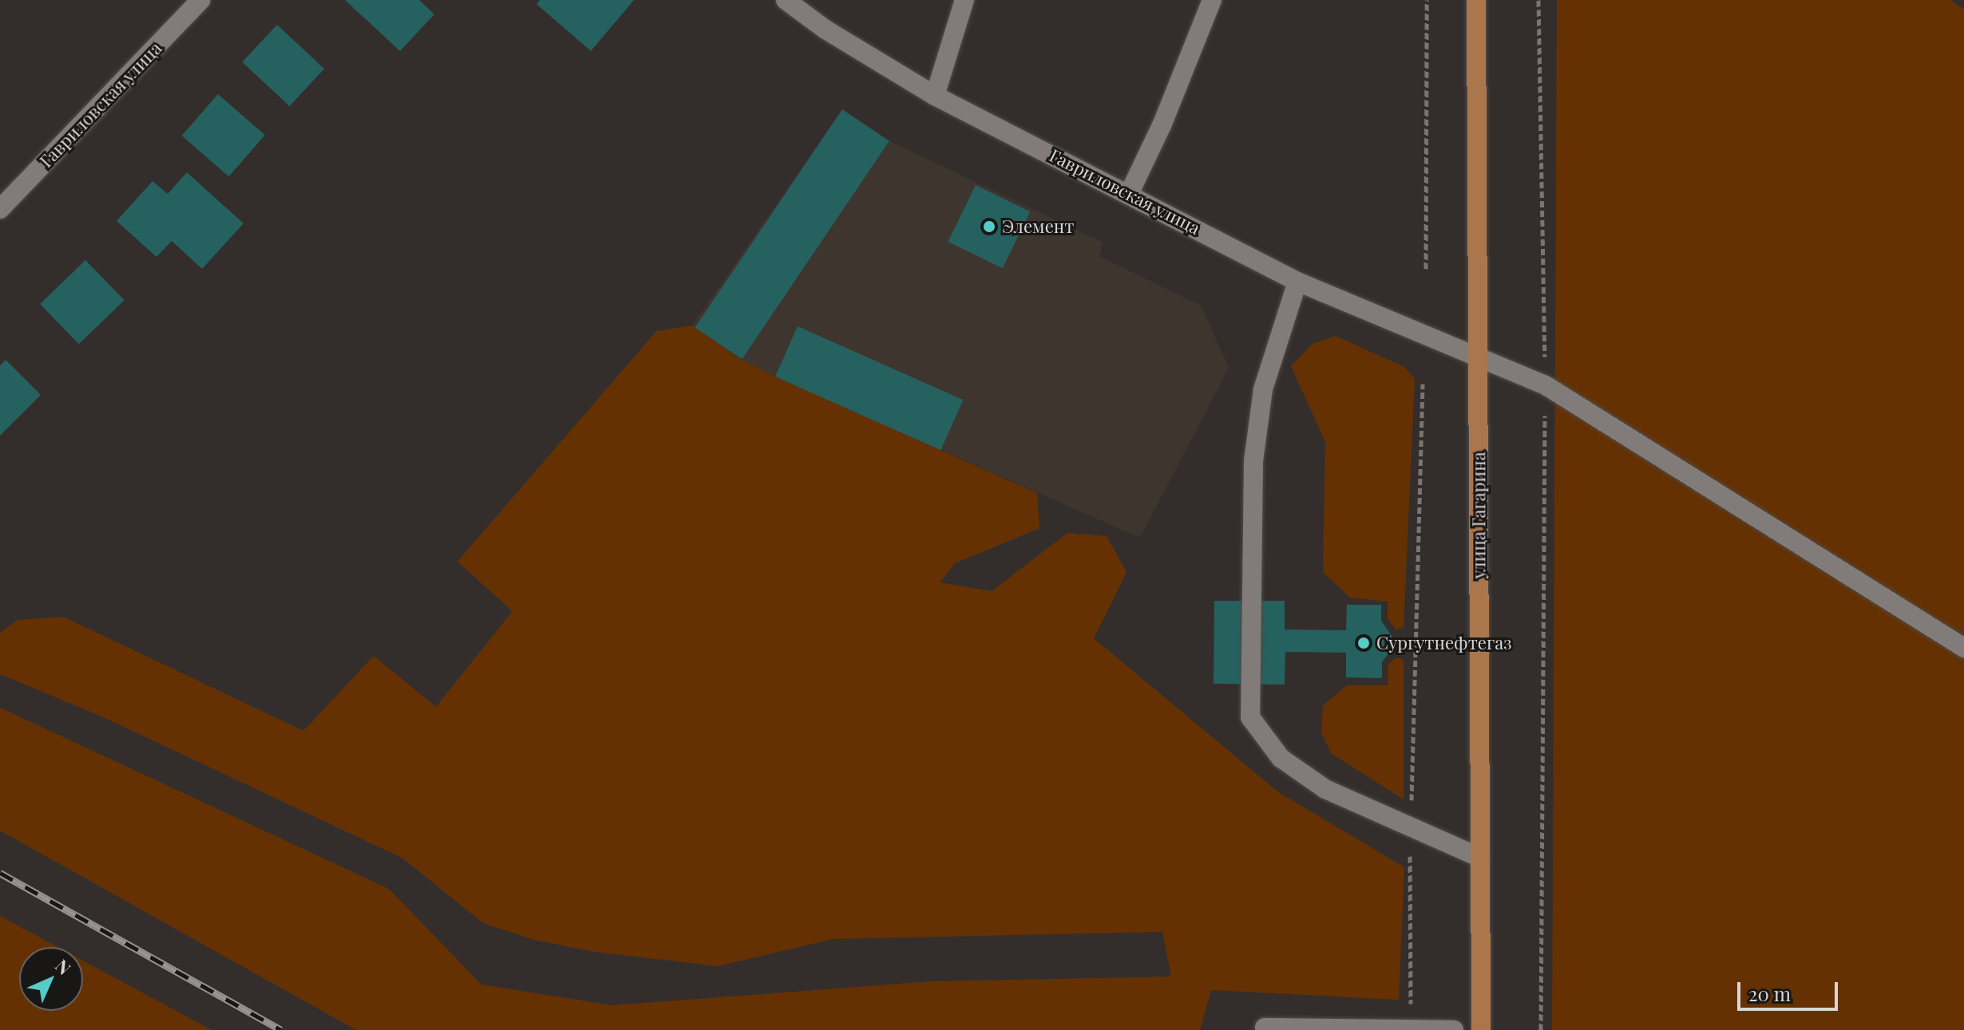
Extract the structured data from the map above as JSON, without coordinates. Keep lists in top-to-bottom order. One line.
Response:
{"streets":{"main road":["улица Гагарина"],"street":["Гавриловская улица"]},"crossings":[["Гавриловская улица","улица Гагарина"]],"places":["Элемент","Сургутнефтегаз"],"scale_bar":"20 m","north":"top right"}
